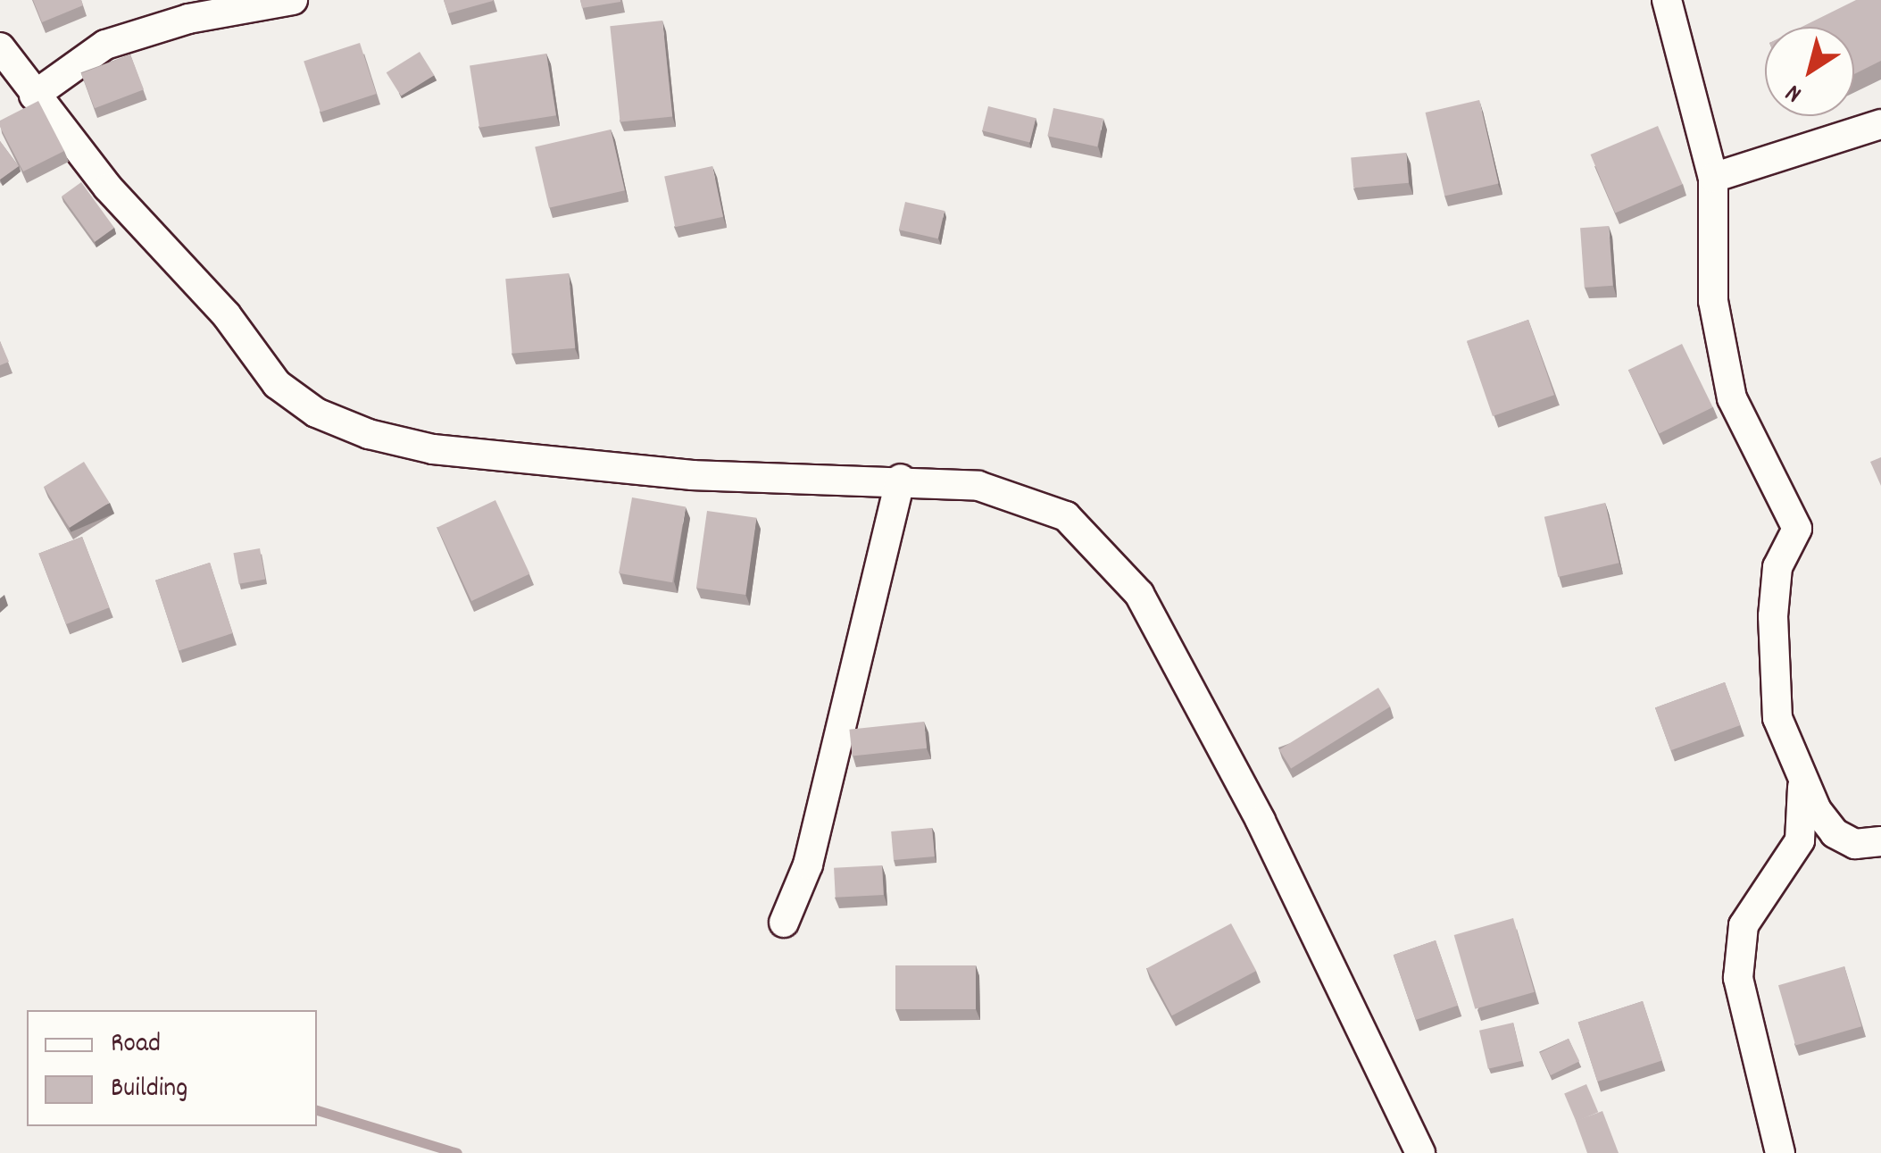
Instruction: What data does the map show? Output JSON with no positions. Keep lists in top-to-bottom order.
{
  "legend": ["Road", "Building"],
  "north": "bottom left"
}
